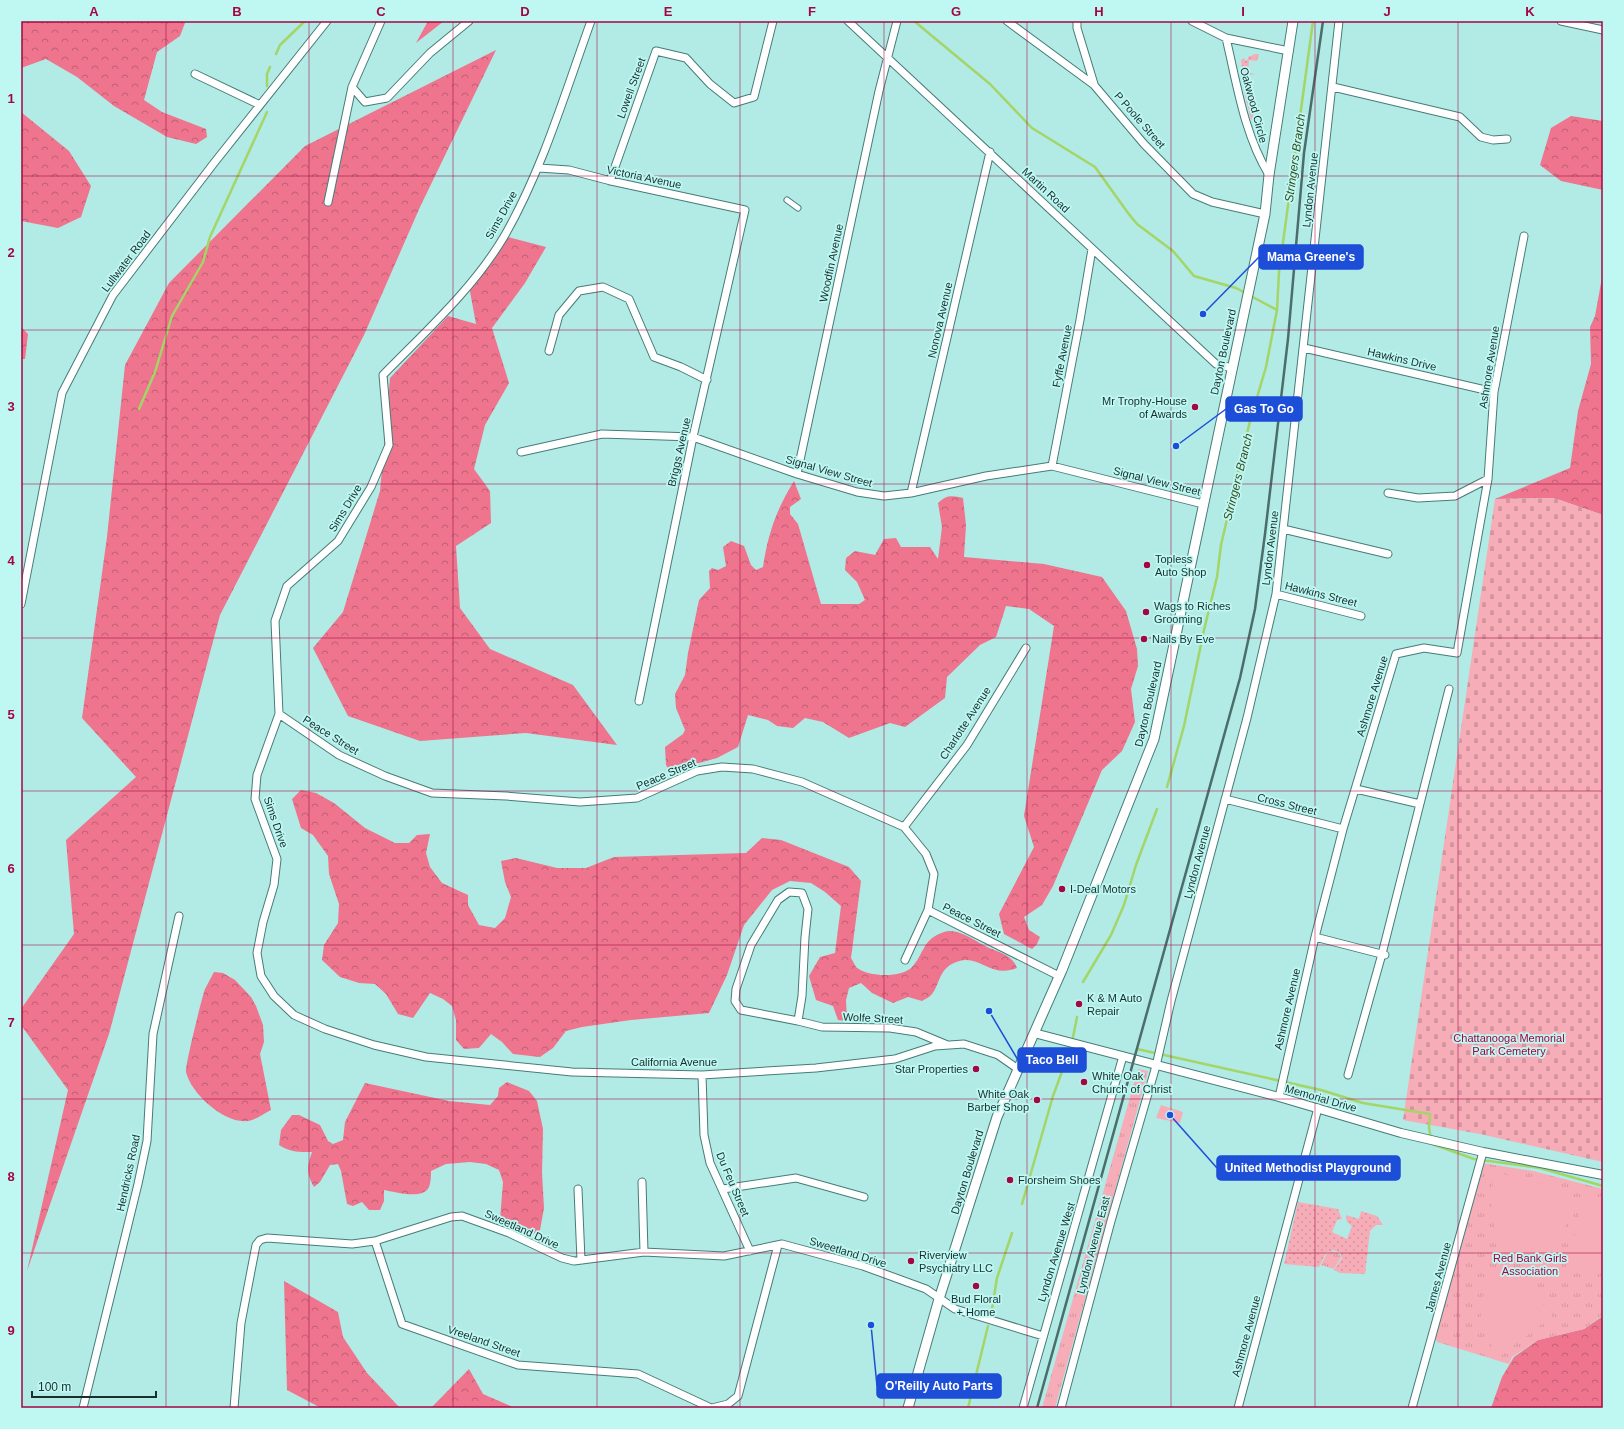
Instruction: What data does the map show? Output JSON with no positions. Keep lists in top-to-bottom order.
{
  "streets": {
    "main road": ["Dayton Boulevard"],
    "street": [
      "Lowell Street",
      "Oakwood Circle",
      "P Poole Street",
      "Victoria Avenue",
      "Martin Road",
      "Lyndon Avenue",
      "Sims Drive",
      "Lullwater Road",
      "Woodfin Avenue",
      "Nonova Avenue",
      "Fyffe Avenue",
      "Hawkins Drive",
      "Ashmore Avenue",
      "Briggs Avenue",
      "Signal View Street",
      "Hawkins Street",
      "Charlotte Avenue",
      "Peace Street",
      "Cross Street",
      "Wolfe Street",
      "California Avenue",
      "Memorial Drive",
      "Hendricks Road",
      "Du Feu Street",
      "Sweetland Drive",
      "Lyndon Avenue East",
      "Lyndon Avenue West",
      "James Avenue",
      "Vreeland Street"
    ]
  },
  "crossings": [
    ["Lowell Street", "Victoria Avenue"],
    ["Oakwood Circle", "Dayton Boulevard"],
    ["P Poole Street", "Dayton Boulevard"],
    ["Victoria Avenue", "Sims Drive"],
    ["Victoria Avenue", "Briggs Avenue"],
    ["Martin Road", "Woodfin Avenue"],
    ["Martin Road", "Nonova Avenue"],
    ["Martin Road", "Dayton Boulevard"],
    ["Martin Road", "Fyffe Avenue"],
    ["Lyndon Avenue", "Hawkins Drive"],
    ["Lyndon Avenue", "Hawkins Street"],
    ["Lyndon Avenue", "Cross Street"],
    ["Lyndon Avenue", "Memorial Drive"],
    ["Lyndon Avenue", "Lyndon Avenue East"],
    ["Sims Drive", "Peace Street"],
    ["Sims Drive", "California Avenue"],
    ["Woodfin Avenue", "Signal View Street"],
    ["Nonova Avenue", "Signal View Street"],
    ["Dayton Boulevard", "Signal View Street"],
    ["Dayton Boulevard", "Peace Street"],
    ["Dayton Boulevard", "California Avenue"],
    ["Dayton Boulevard", "Memorial Drive"],
    ["Dayton Boulevard", "Sweetland Drive"],
    ["Fyffe Avenue", "Signal View Street"],
    ["Hawkins Drive", "Ashmore Avenue"],
    ["Ashmore Avenue", "Cross Street"],
    ["Ashmore Avenue", "Memorial Drive"],
    ["Briggs Avenue", "Signal View Street"],
    ["Charlotte Avenue", "Peace Street"],
    ["Wolfe Street", "California Avenue"],
    ["California Avenue", "Du Feu Street"],
    ["Memorial Drive", "Lyndon Avenue East"],
    ["Memorial Drive", "Lyndon Avenue West"],
    ["Memorial Drive", "James Avenue"],
    ["Du Feu Street", "Sweetland Drive"],
    ["Sweetland Drive", "Lyndon Avenue West"],
    ["Sweetland Drive", "Vreeland Street"]
  ],
  "water": ["Stringers Branch"],
  "parks": ["Chattanooga Memorial Park Cemetery", "Red Bank Girls Association"],
  "places": [
    "Mama Greene's",
    "Mr Trophy-House of Awards",
    "Gas To Go",
    "Topless Auto Shop",
    "Wags to Riches Grooming",
    "Nails By Eve",
    "I-Deal Motors",
    "K & M Auto Repair",
    "Taco Bell",
    "Star Properties",
    "White Oak Church of Christ",
    "White Oak Barber Shop",
    "United Methodist Playground",
    "Florsheim Shoes",
    "Riverview Psychiatry LLC",
    "Bud Floral + Home",
    "O'Reilly Auto Parts"
  ],
  "scale_bar": "100 m",
  "grid": {
    "columns": [
      "A",
      "B",
      "C",
      "D",
      "E",
      "F",
      "G",
      "H",
      "I",
      "J",
      "K"
    ],
    "rows": [
      "1",
      "2",
      "3",
      "4",
      "5",
      "6",
      "7",
      "8",
      "9"
    ]
  }
}
